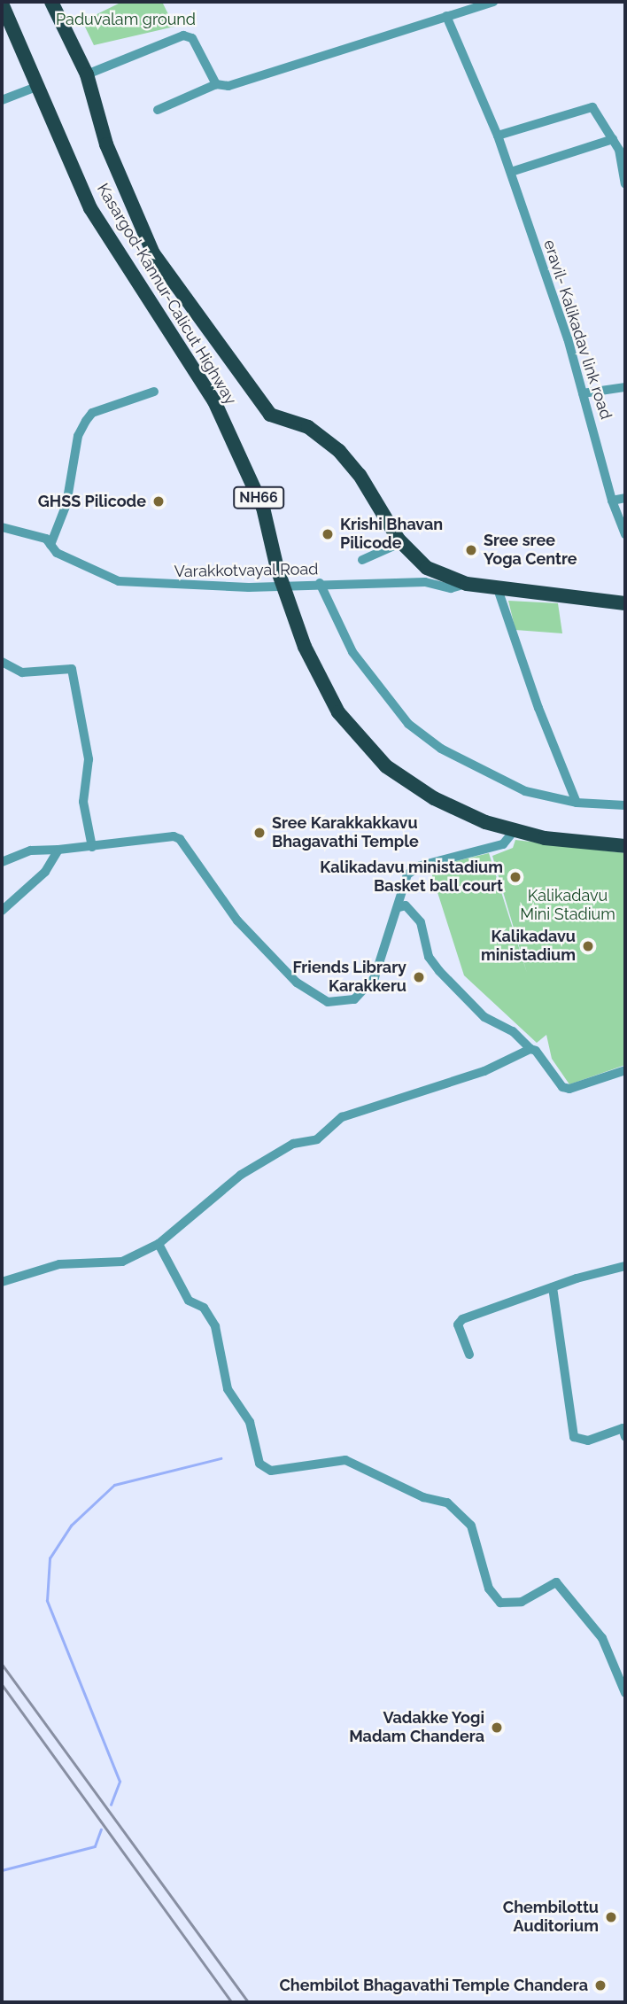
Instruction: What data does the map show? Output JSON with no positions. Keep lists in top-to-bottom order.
{
  "streets": {
    "highway": ["Kasargod-Kannur-Calicut Highway", "NH66"],
    "street": ["eravil- Kalikadav link road", "Varakkotvayal Road"]
  },
  "crossings": [
    ["Kasargod-Kannur-Calicut Highway", "Varakkotvayal Road"]
  ],
  "parks": ["Paduvalam ground", "Kalikadavu Mini Stadium"],
  "places": [
    "GHSS Pilicode",
    "Krishi Bhavan Pilicode",
    "Sree sree Yoga Centre",
    "Sree Karakkakkavu Bhagavathi Temple",
    "Kalikadavu ministadium Basket ball court",
    "Kalikadavu ministadium",
    "Friends Library Karakkeru",
    "Vadakke Yogi Madam Chandera",
    "Chembilottu Auditorium",
    "Chembilot Bhagavathi Temple Chandera"
  ]
}
